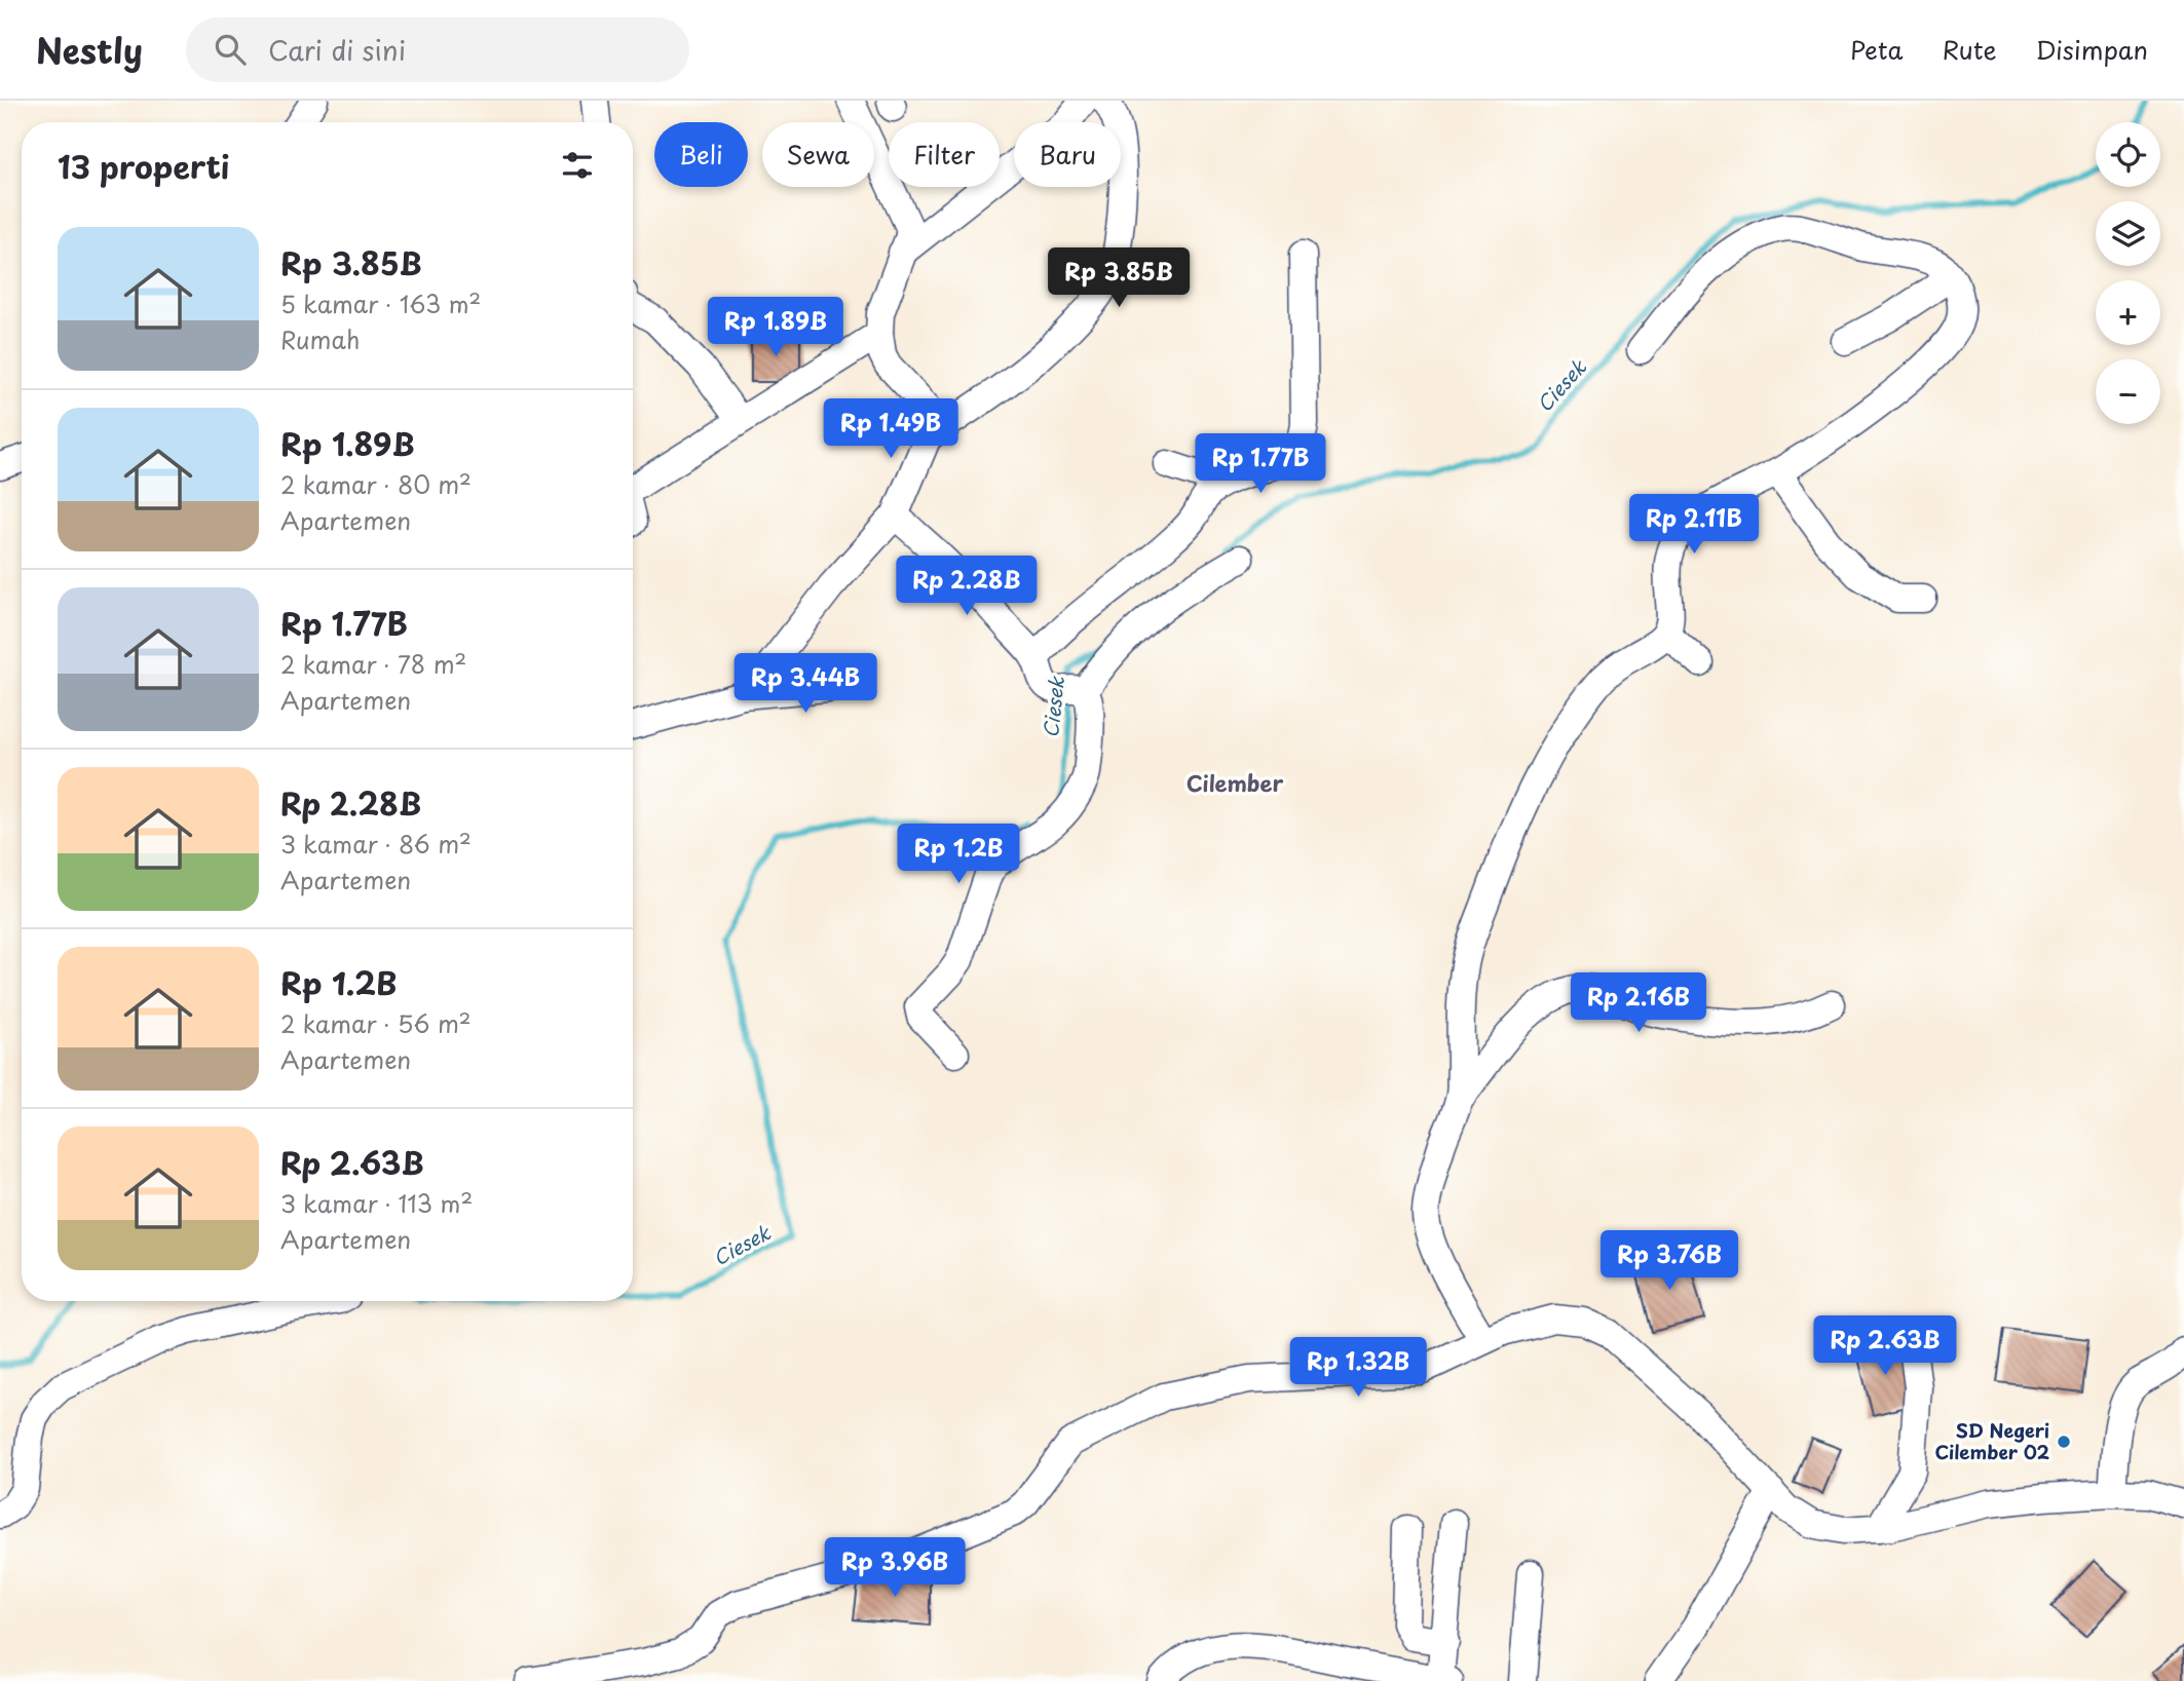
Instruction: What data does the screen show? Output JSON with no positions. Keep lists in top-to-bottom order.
{
  "districts": ["Cilember"],
  "water": ["Ciesek"],
  "places": ["SD Negeri Cilember 02"],
  "page": {
    "header": "Nestly",
    "search": "Cari di sini",
    "nav": ["Peta", "Rute", "Disimpan"],
    "map_buttons": ["+", "−"],
    "chip": [
      "Beli",
      "Sewa",
      "Filter",
      "Baru"
    ],
    "heading": "13 properti",
    "list": [
      {
        "name": "Rp 3.85B",
        "note": "5 kamar · 163 m² · Rumah"
      },
      {
        "name": "Rp 1.89B",
        "note": "2 kamar · 80 m² · Apartemen"
      },
      {
        "name": "Rp 1.77B",
        "note": "2 kamar · 78 m² · Apartemen"
      },
      {
        "name": "Rp 2.28B",
        "note": "3 kamar · 86 m² · Apartemen"
      },
      {
        "name": "Rp 1.2B",
        "note": "2 kamar · 56 m² · Apartemen"
      },
      {
        "name": "Rp 2.63B",
        "note": "3 kamar · 113 m² · Apartemen"
      }
    ],
    "price": [
      "Rp 3.85B",
      "Rp 1.89B",
      "Rp 1.49B",
      "Rp 1.77B",
      "Rp 2.11B",
      "Rp 2.28B",
      "Rp 3.44B",
      "Rp 1.2B",
      "Rp 2.16B",
      "Rp 3.76B",
      "Rp 2.63B",
      "Rp 1.32B",
      "Rp 3.96B"
    ]
  }
}
